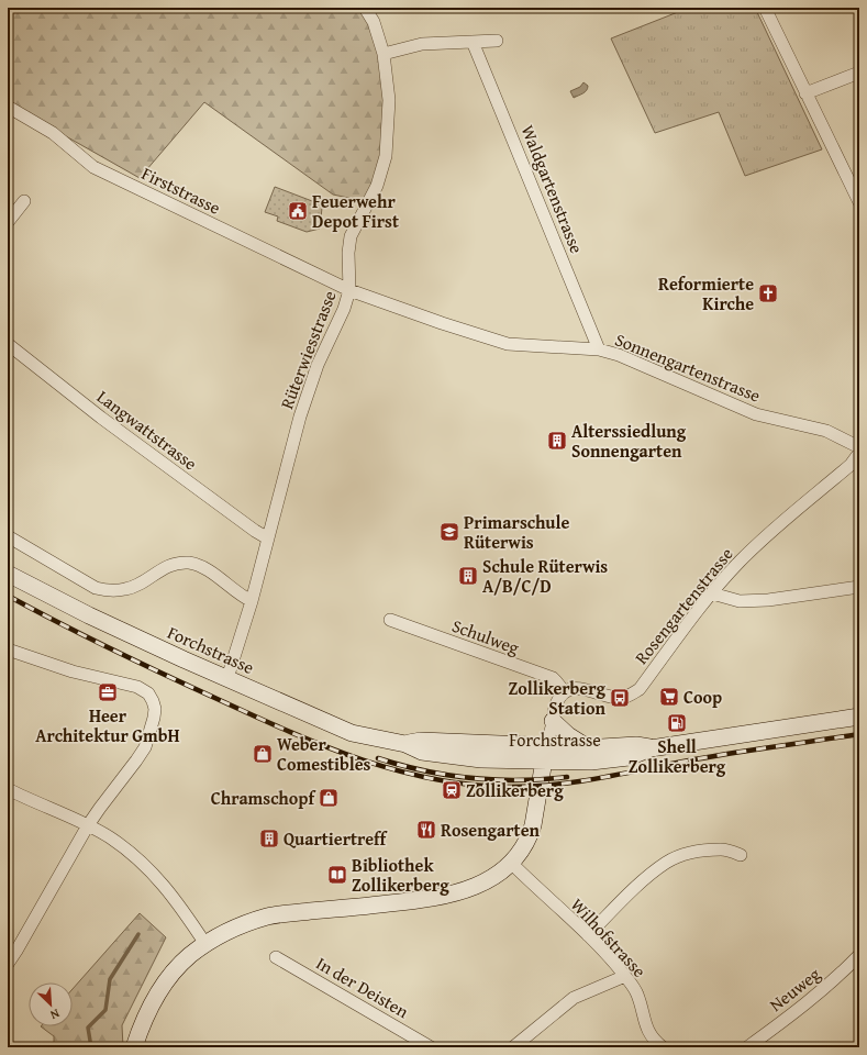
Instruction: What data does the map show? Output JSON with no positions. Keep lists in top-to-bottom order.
{
  "streets": {
    "main road": ["Forchstrasse"],
    "street": [
      "Waldgartenstrasse",
      "Firststrasse",
      "Rüterwiesstrasse",
      "Sonnengartenstrasse",
      "Langwattstrasse",
      "Rosengartenstrasse",
      "Schulweg",
      "Wilhofstrasse",
      "In der Deisten",
      "Neuweg"
    ]
  },
  "crossings": [
    ["Waldgartenstrasse", "Sonnengartenstrasse"],
    ["Firststrasse", "Rüterwiesstrasse"],
    ["Firststrasse", "Sonnengartenstrasse"],
    ["Rüterwiesstrasse", "Sonnengartenstrasse"],
    ["Rüterwiesstrasse", "Langwattstrasse"],
    ["Rüterwiesstrasse", "Forchstrasse"],
    ["Rosengartenstrasse", "Schulweg"]
  ],
  "places": {
    "public building": ["Feuerwehr Depot First"],
    "church": ["Reformierte Kirche"],
    "building": ["Alterssiedlung Sonnengarten", "Schule Rüterwis A/B/C/D", "Quartiertreff"],
    "school or university": ["Primarschule Rüterwis"],
    "office": ["Heer Architektur GmbH"],
    "supermarket": ["Coop"],
    "bus stop": ["Zollikerberg Station"],
    "fuel station": ["Shell Zollikerberg"],
    "shop": ["Weber Comestibles", "Chramschopf"],
    "station": ["Zollikerberg"],
    "restaurant": ["Rosengarten"],
    "library": ["Bibliothek Zollikerberg"]
  },
  "north": "bottom right"
}
